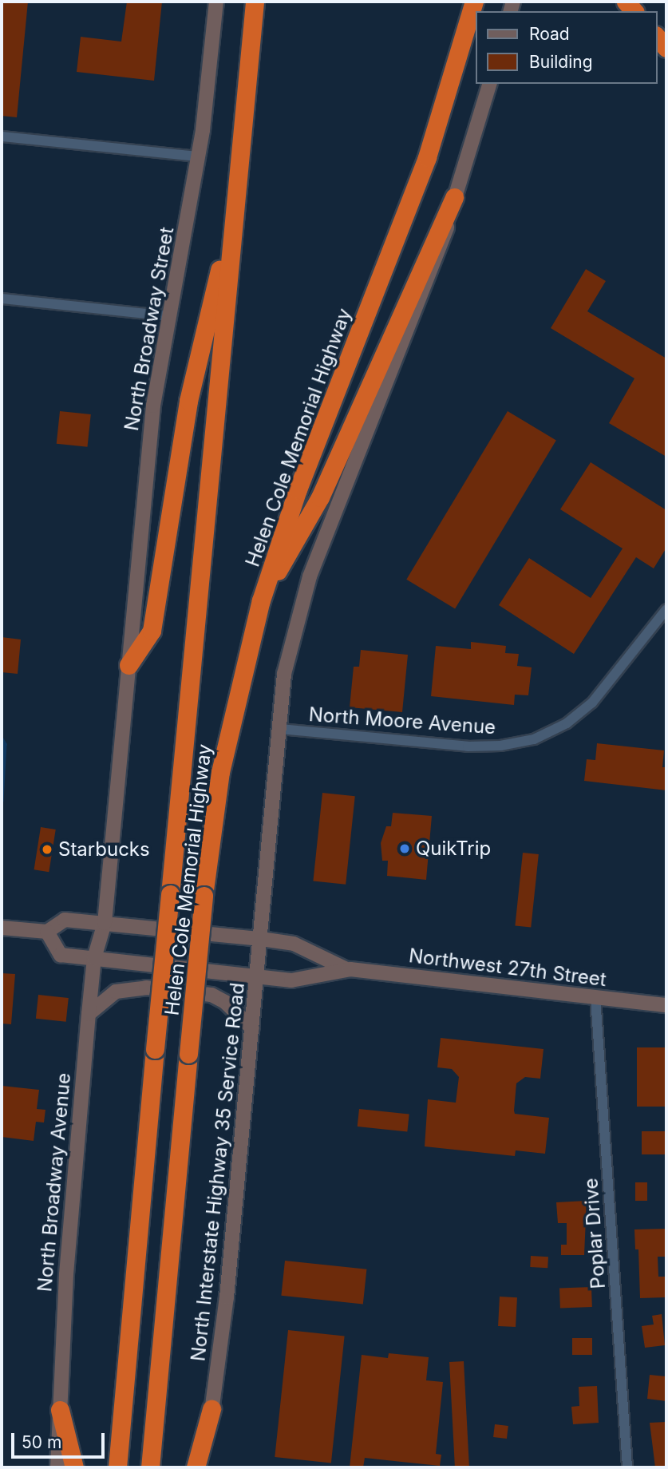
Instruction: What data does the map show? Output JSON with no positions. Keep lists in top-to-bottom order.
{
  "streets": {
    "highway": ["Helen Cole Memorial Highway"],
    "main road": [
      "North Broadway Street",
      "Northwest 27th Street",
      "North Interstate Highway 35 Service Road",
      "North Broadway Avenue"
    ],
    "street": ["North Moore Avenue", "Poplar Drive"]
  },
  "crossings": [
    ["North Moore Avenue", "North Interstate Highway 35 Service Road"],
    ["Northwest 27th Street", "North Interstate Highway 35 Service Road"],
    ["Northwest 27th Street", "North Broadway Avenue"],
    ["Northwest 27th Street", "Poplar Drive"]
  ],
  "places": ["QuikTrip", "Starbucks"],
  "legend": ["Road", "Building"],
  "scale_bar": "50 m"
}
